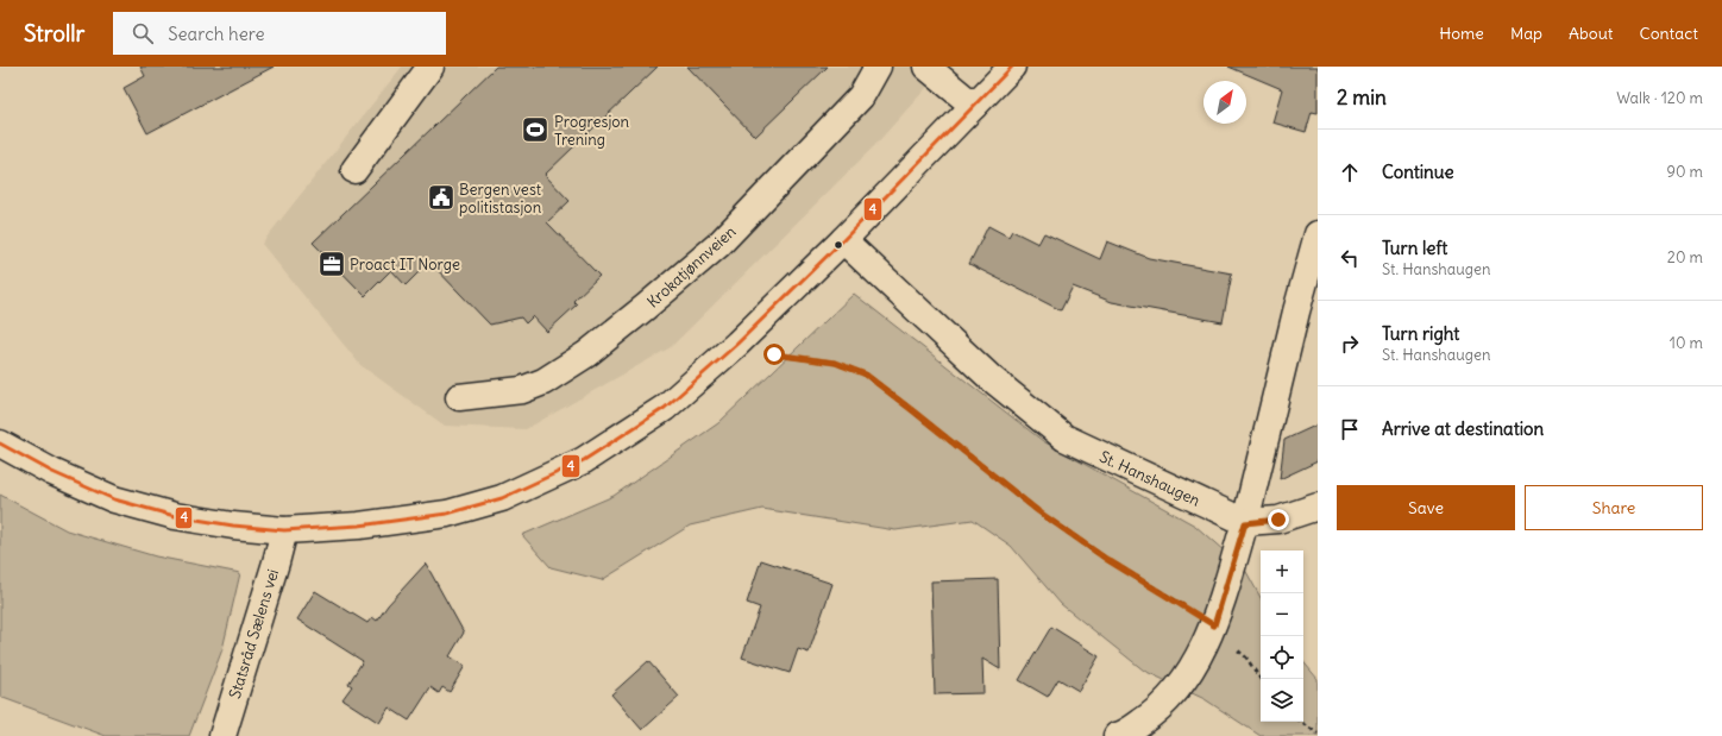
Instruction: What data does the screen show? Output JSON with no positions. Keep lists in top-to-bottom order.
{
  "streets": {
    "street": ["Krokatjønnveien", "St. Hanshaugen", "Statsråd Sælens vei"]
  },
  "places": {
    "sports": ["Progresjon Trening"],
    "public building": ["Bergen vest politistasjon"],
    "office": ["Proact IT Norge"]
  },
  "lines": ["transit line 4"],
  "north": "top right",
  "page": {
    "header": "Strollr",
    "search": "Search here",
    "nav": [
      "Home",
      "Map",
      "About",
      "Contact"
    ],
    "heading": ["2 min", "Walk · 120 m"],
    "list": [
      ["Continue", "90 m"],
      ["Turn left", "St. Hanshaugen", "20 m"],
      ["Turn right", "St. Hanshaugen", "10 m"],
      "Arrive at destination"
    ],
    "buttons": ["Save", "Share"],
    "map_buttons": ["+", "−"]
  }
}
